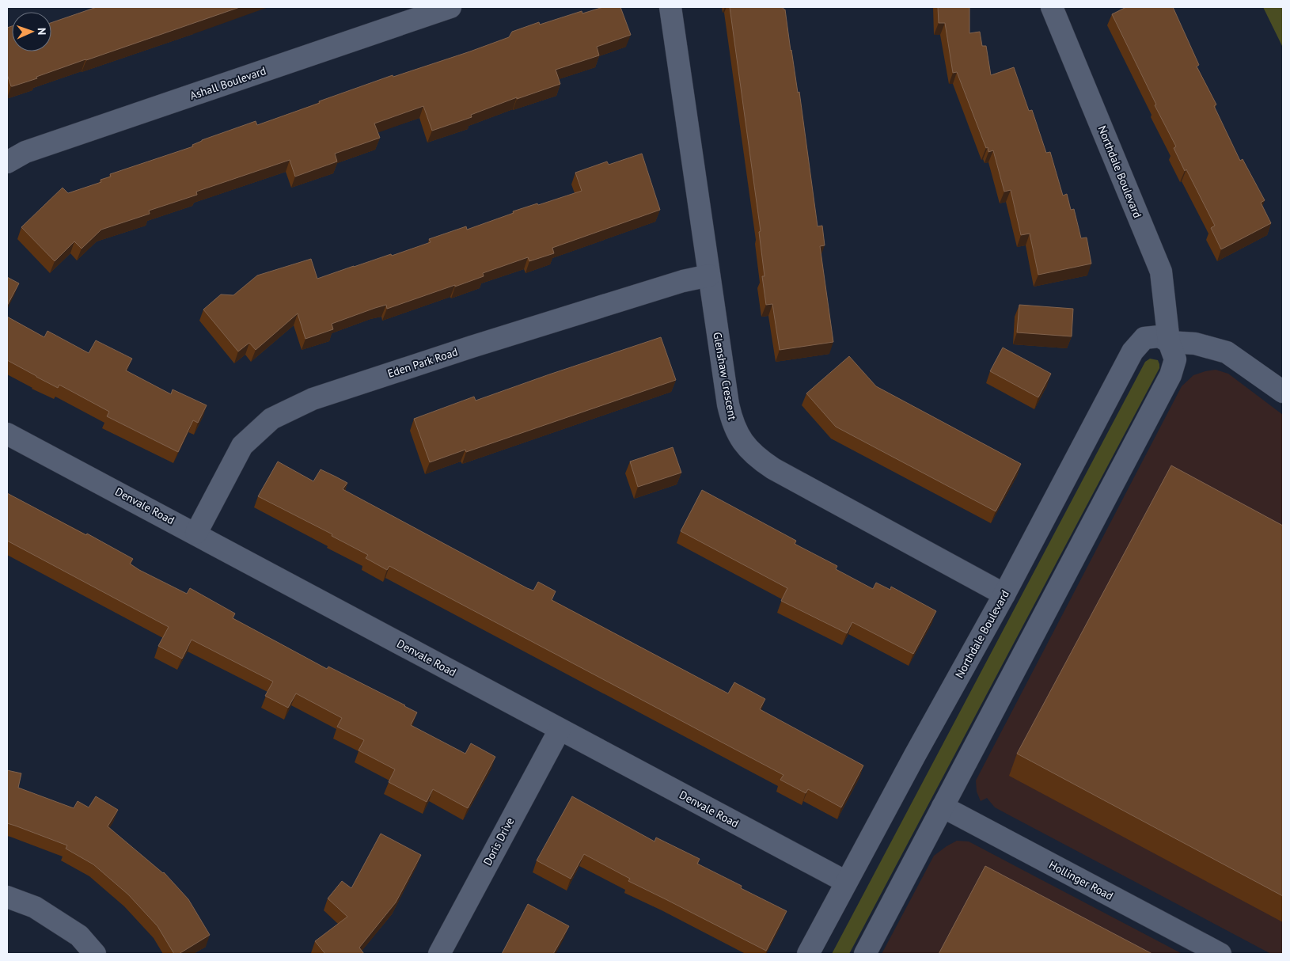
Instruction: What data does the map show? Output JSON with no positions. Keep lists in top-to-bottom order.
{
  "streets": {
    "street": [
      "Ashall Boulevard",
      "Northdale Boulevard",
      "Eden Park Road",
      "Glenshaw Crescent",
      "Denvale Road",
      "Doris Drive",
      "Hollinger Road"
    ]
  },
  "crossings": [
    ["Northdale Boulevard", "Glenshaw Crescent"],
    ["Northdale Boulevard", "Denvale Road"],
    ["Northdale Boulevard", "Hollinger Road"],
    ["Eden Park Road", "Glenshaw Crescent"],
    ["Eden Park Road", "Denvale Road"],
    ["Denvale Road", "Doris Drive"]
  ],
  "north": "right"
}
